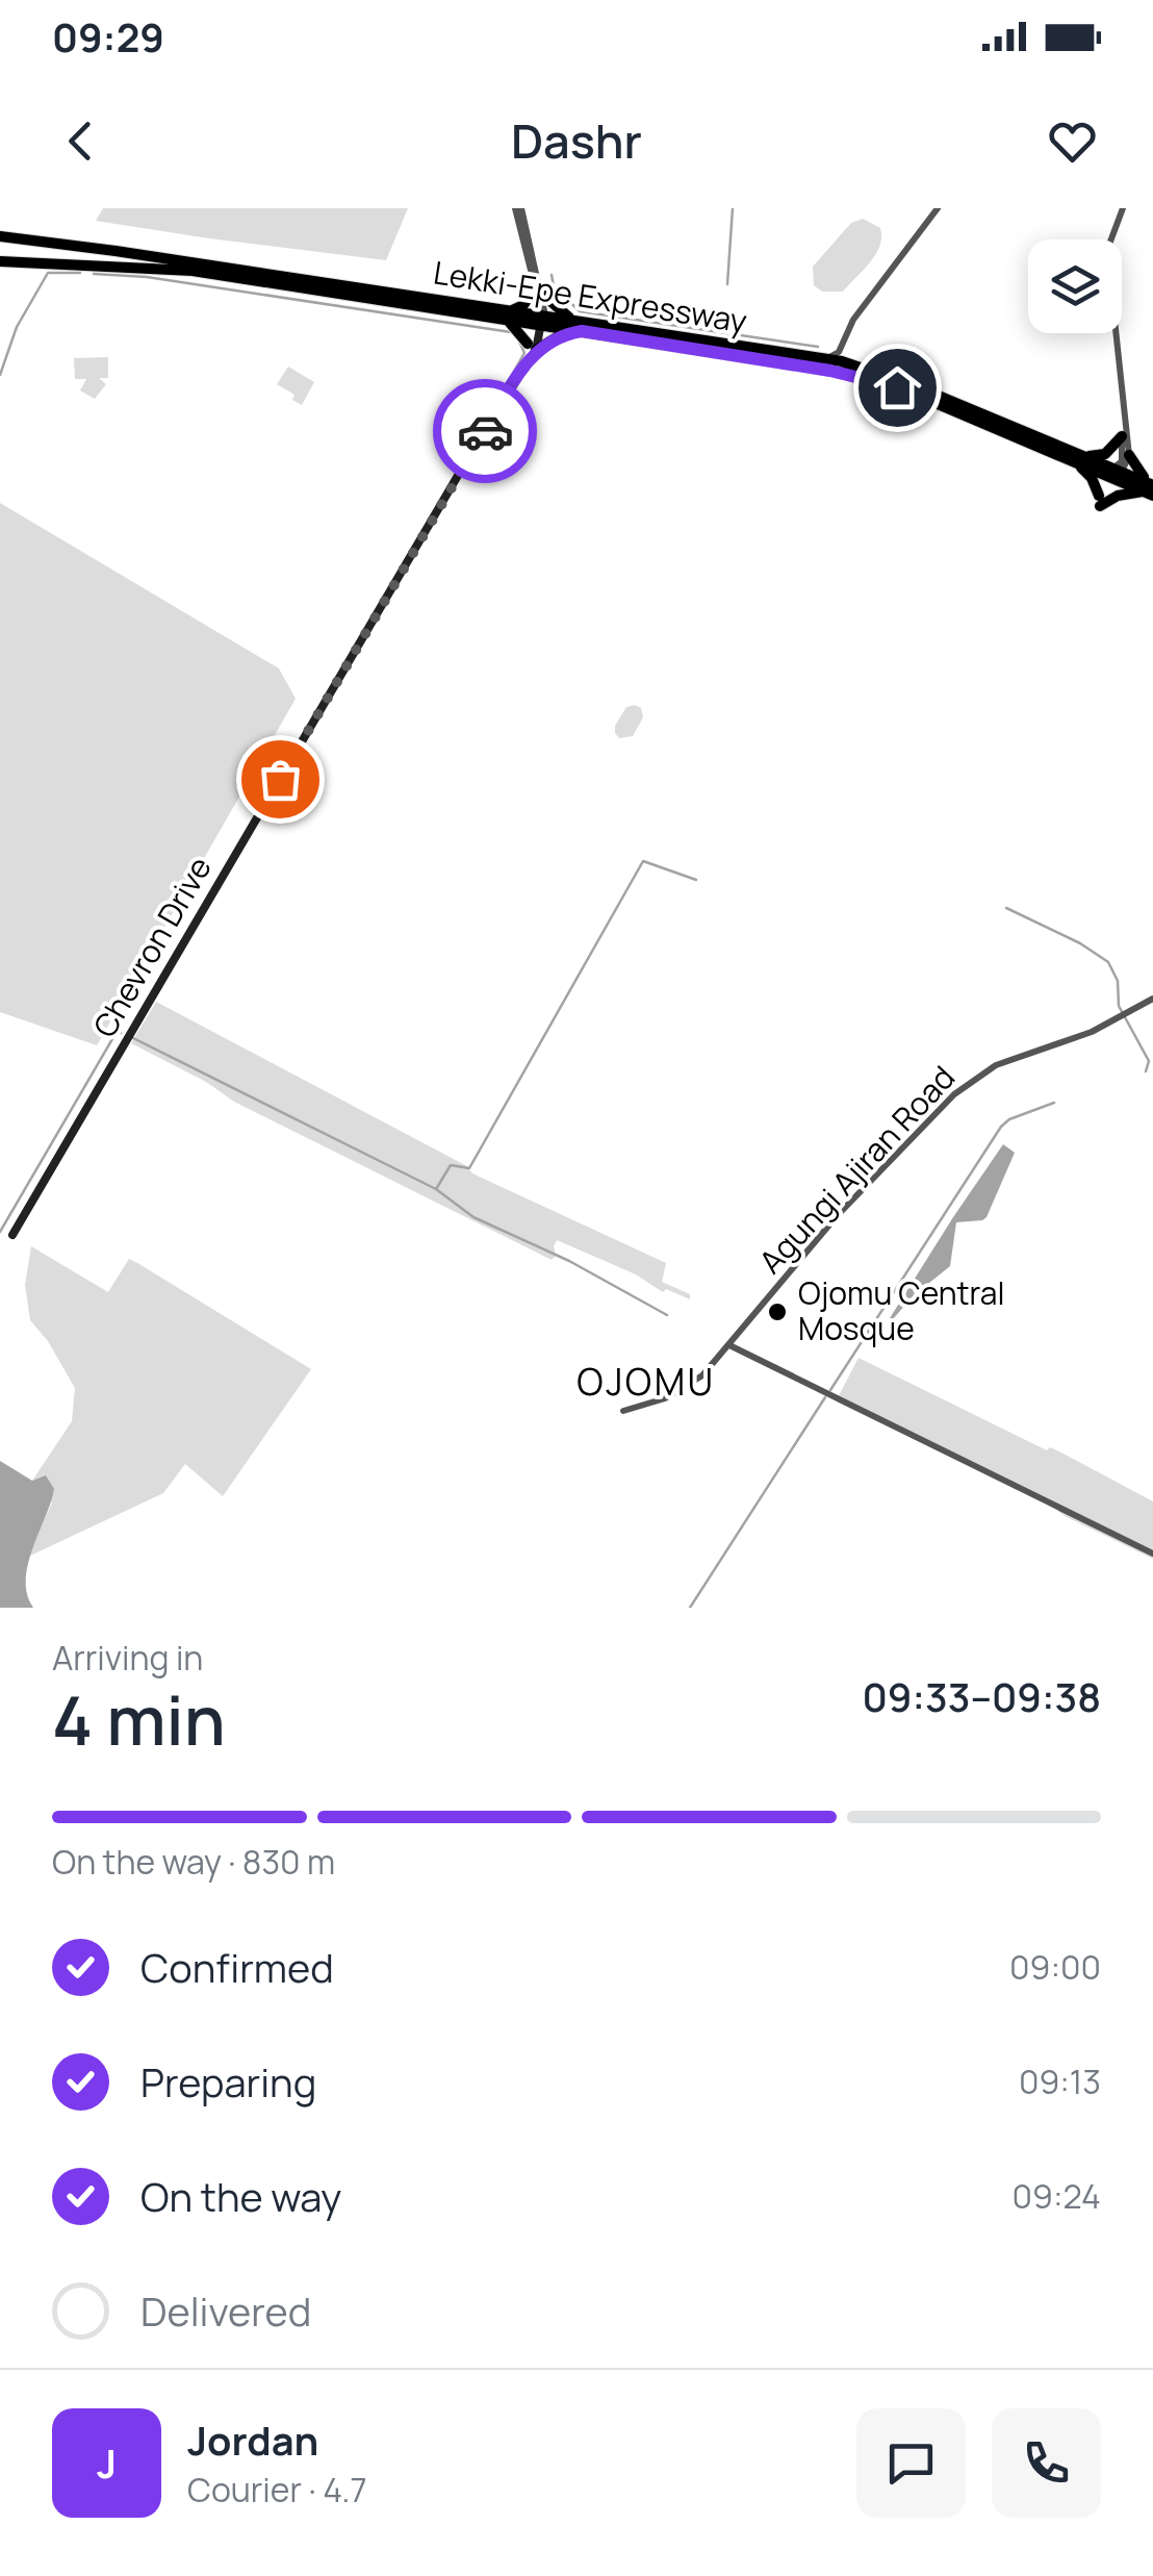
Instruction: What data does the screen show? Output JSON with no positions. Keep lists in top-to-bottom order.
{
  "streets": {
    "highway": ["Lekki-Epe Expressway"],
    "main road": ["Chevron Drive"],
    "street": ["Agungi Ajiran Road"]
  },
  "crossings": [
    ["Lekki-Epe Expressway", "Chevron Drive"]
  ],
  "districts": ["OJOMU"],
  "places": ["Ojomu Central Mosque"],
  "page": {
    "status": "09:29",
    "header": "Dashr",
    "heading": ["4 min", "Arriving in", "09:33–09:38"],
    "panel": ["Jordan", "Courier · 4.7"],
    "bar": "On the way · 830 m",
    "list": [
      ["Confirmed", "09:00"],
      ["Preparing", "09:13"],
      ["On the way", "09:24"],
      "Delivered"
    ],
    "round": "J"
  }
}
